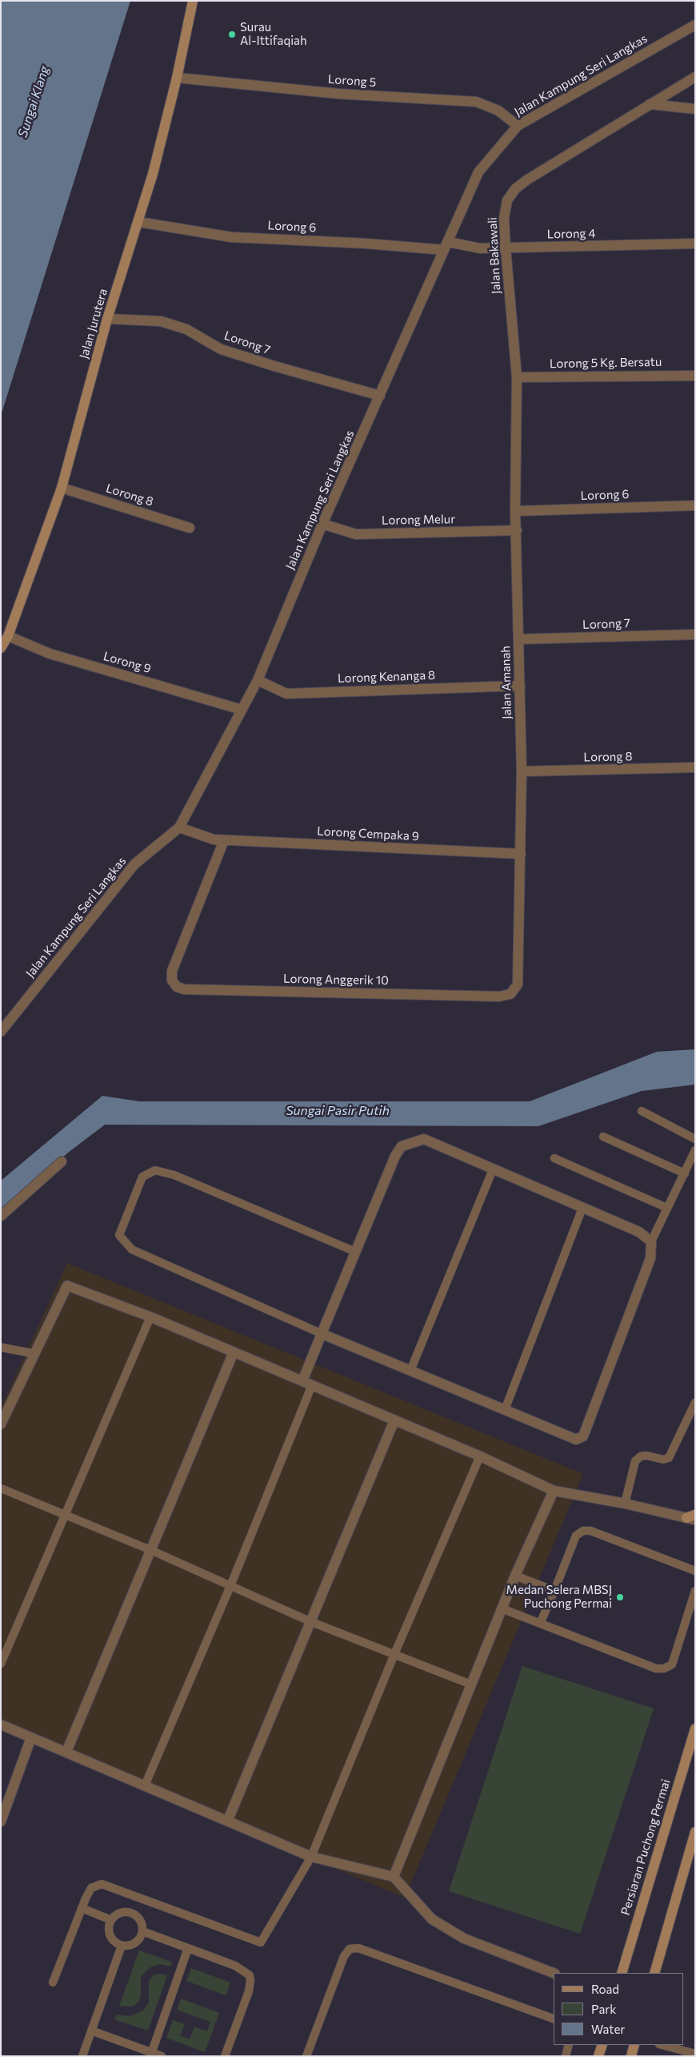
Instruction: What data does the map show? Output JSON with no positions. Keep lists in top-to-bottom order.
{
  "streets": {
    "street": [
      "Jalan Kampung Seri Langkas",
      "Lorong 5",
      "Lorong 6",
      "Lorong 4",
      "Jalan Bakawali",
      "Jalan Jurutera",
      "Lorong 7",
      "Lorong 5 Kg. Bersatu",
      "Lorong 8",
      "Lorong Melur",
      "Lorong 9",
      "Lorong Kenanga 8",
      "Jalan Amanah",
      "Lorong Cempaka 9",
      "Lorong Anggerik 10",
      "Persiaran Puchong Permai"
    ]
  },
  "crossings": [
    ["Jalan Kampung Seri Langkas", "Lorong 5"],
    ["Jalan Kampung Seri Langkas", "Lorong 6"],
    ["Jalan Kampung Seri Langkas", "Lorong 4"],
    ["Jalan Kampung Seri Langkas", "Lorong 7"],
    ["Jalan Kampung Seri Langkas", "Lorong Melur"],
    ["Jalan Kampung Seri Langkas", "Lorong 9"],
    ["Jalan Kampung Seri Langkas", "Lorong Kenanga 8"],
    ["Jalan Kampung Seri Langkas", "Lorong Cempaka 9"],
    ["Lorong 5", "Jalan Jurutera"],
    ["Lorong 6", "Lorong 4"],
    ["Lorong 6", "Jalan Bakawali"],
    ["Lorong 6", "Jalan Jurutera"],
    ["Lorong 6", "Jalan Amanah"],
    ["Lorong 4", "Jalan Bakawali"],
    ["Jalan Bakawali", "Lorong 5 Kg. Bersatu"],
    ["Jalan Bakawali", "Jalan Amanah"],
    ["Jalan Jurutera", "Lorong 7"],
    ["Jalan Jurutera", "Lorong 8"],
    ["Jalan Jurutera", "Lorong 9"],
    ["Lorong 7", "Jalan Amanah"],
    ["Lorong 8", "Jalan Amanah"],
    ["Lorong Melur", "Jalan Amanah"],
    ["Lorong Kenanga 8", "Jalan Amanah"],
    ["Jalan Amanah", "Lorong Cempaka 9"],
    ["Jalan Amanah", "Lorong Anggerik 10"],
    ["Lorong Cempaka 9", "Lorong Anggerik 10"]
  ],
  "water": ["Sungai Klang", "Sungai Pasir Putih"],
  "places": ["Surau Al-Ittifaqiah", "Medan Selera MBSJ Puchong Permai"],
  "legend": ["Road", "Park", "Water"]
}
